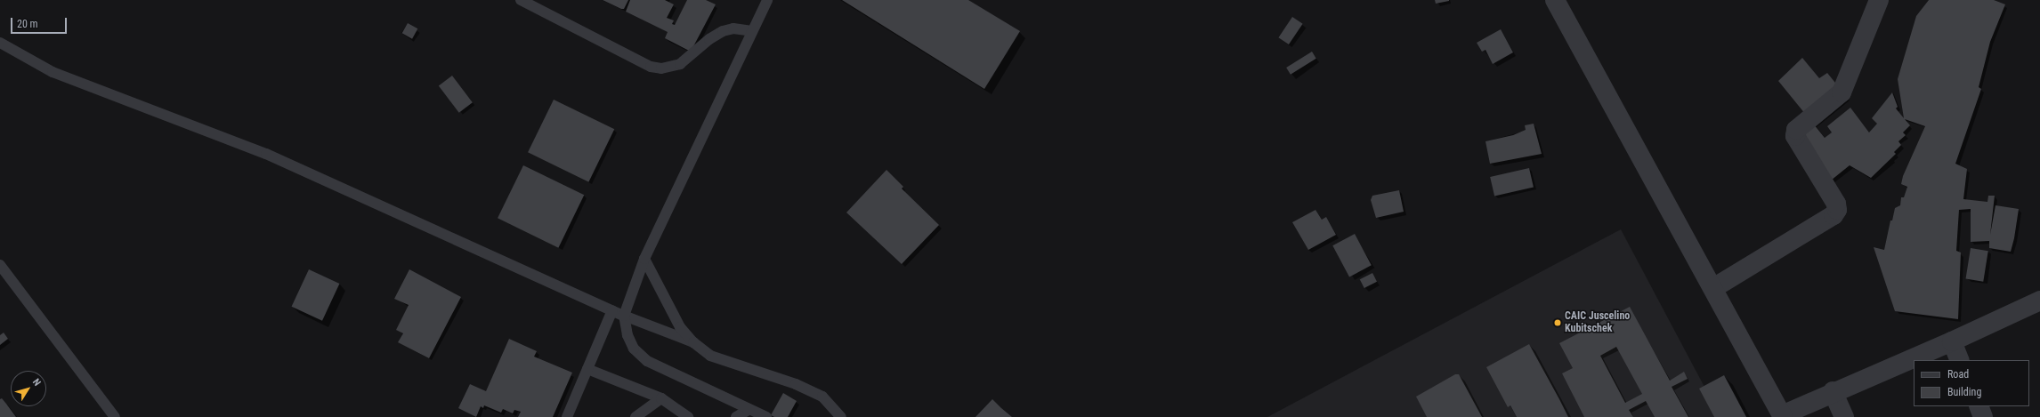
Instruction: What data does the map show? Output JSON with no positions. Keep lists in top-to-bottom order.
{
  "places": ["CAIC Juscelino Kubitschek"],
  "legend": ["Road", "Building"],
  "scale_bar": "20 m",
  "north": "top right"
}
